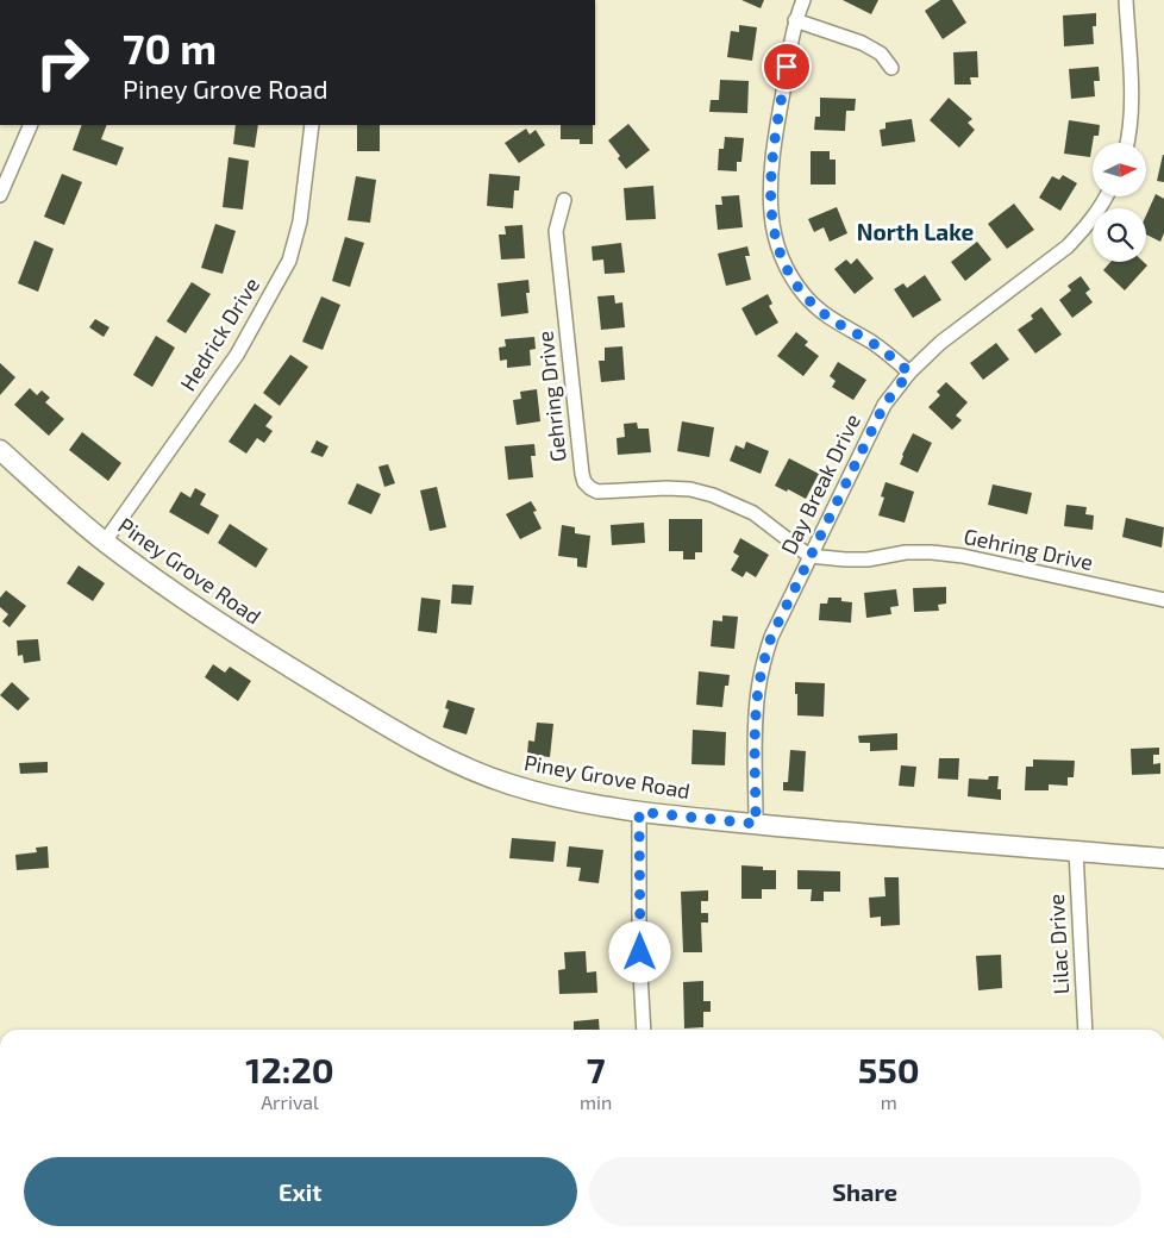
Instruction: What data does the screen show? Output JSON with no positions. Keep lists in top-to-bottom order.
{
  "streets": {
    "main road": ["Piney Grove Road"],
    "street": [
      "Hedrick Drive",
      "Gehring Drive",
      "Day Break Drive",
      "Lilac Drive"
    ]
  },
  "crossings": [
    ["Hedrick Drive", "Piney Grove Road"],
    ["Gehring Drive", "Day Break Drive"],
    ["Day Break Drive", "Piney Grove Road"],
    ["Piney Grove Road", "Lilac Drive"]
  ],
  "districts": ["North Lake"],
  "north": "right",
  "page": {
    "turn": ["70 m", "Piney Grove Road"],
    "eta": [
      "12:20",
      "Arrival",
      "7",
      "min",
      "550",
      "m"
    ],
    "buttons": ["Exit", "Share"]
  }
}
